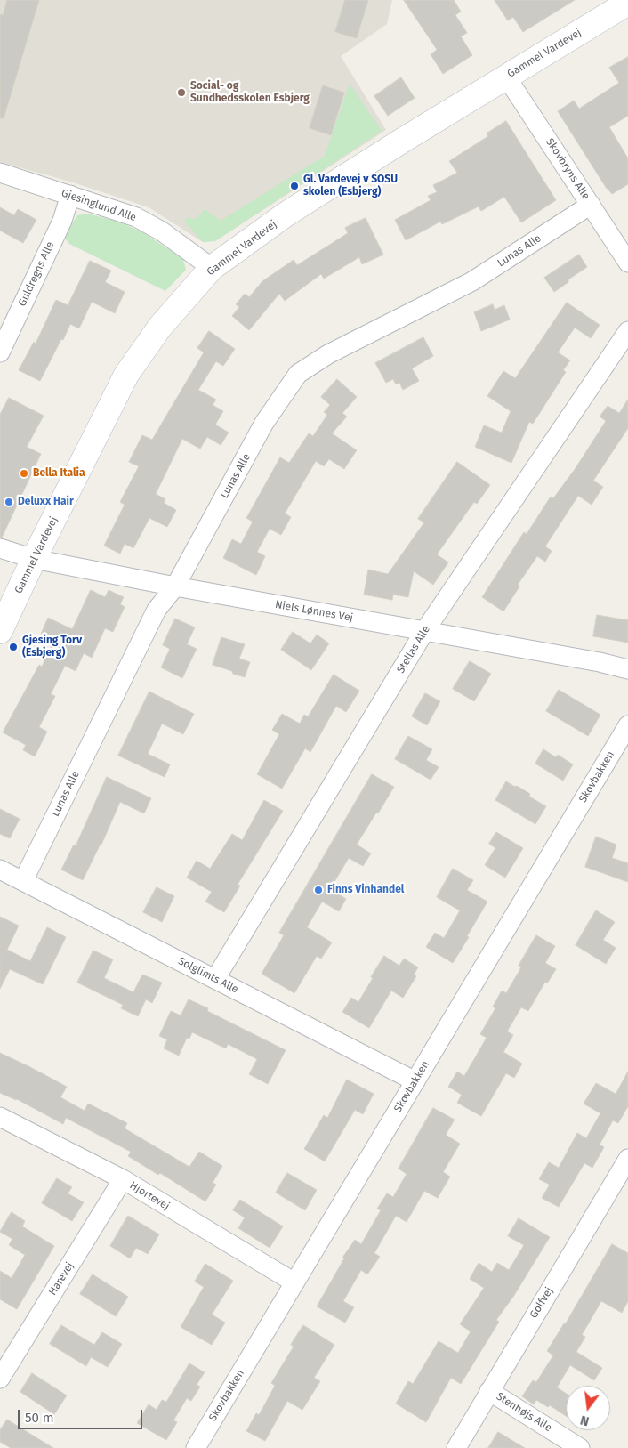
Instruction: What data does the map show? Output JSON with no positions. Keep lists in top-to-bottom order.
{
  "streets": {
    "street": [
      "Gammel Vardevej",
      "Skovbryns Alle",
      "Gjesinglund Alle",
      "Lunas Alle",
      "Guldregns Alle",
      "Niels Lønnes Vej",
      "Stellas Alle",
      "Skovbakken",
      "Solglimts Alle",
      "Hjortevej",
      "Harevej",
      "Golfvej",
      "Stenhøjs Alle"
    ]
  },
  "crossings": [
    ["Gammel Vardevej", "Skovbryns Alle"],
    ["Gammel Vardevej", "Gjesinglund Alle"],
    ["Gammel Vardevej", "Niels Lønnes Vej"],
    ["Skovbryns Alle", "Lunas Alle"],
    ["Gjesinglund Alle", "Guldregns Alle"],
    ["Lunas Alle", "Niels Lønnes Vej"],
    ["Lunas Alle", "Solglimts Alle"],
    ["Niels Lønnes Vej", "Stellas Alle"],
    ["Stellas Alle", "Solglimts Alle"],
    ["Skovbakken", "Solglimts Alle"],
    ["Skovbakken", "Hjortevej"],
    ["Hjortevej", "Harevej"],
    ["Golfvej", "Stenhøjs Alle"]
  ],
  "places": [
    "Social- og Sundhedsskolen Esbjerg",
    "Gl. Vardevej v SOSU skolen (Esbjerg)",
    "Bella Italia",
    "Deluxx Hair",
    "Gjesing Torv (Esbjerg)",
    "Finns Vinhandel"
  ],
  "scale_bar": "50 m",
  "north": "bottom"
}
